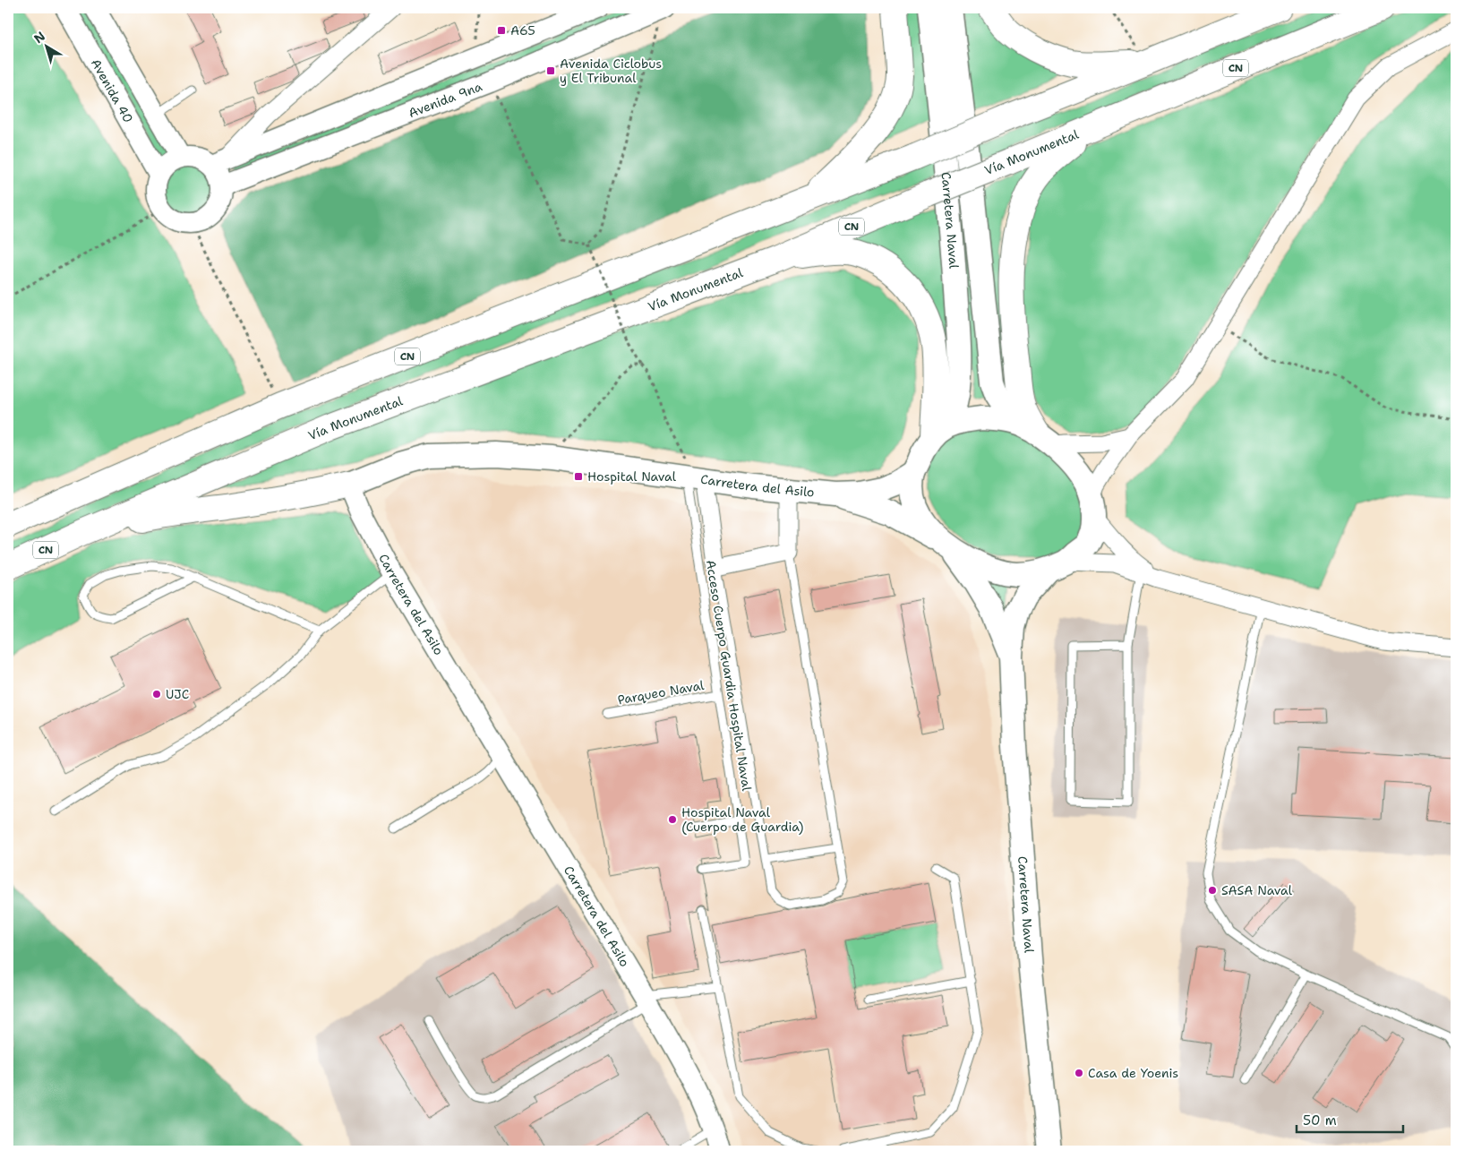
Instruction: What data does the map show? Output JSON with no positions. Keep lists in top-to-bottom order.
{
  "streets": {
    "highway": ["CN", "Vía Monumental"],
    "main road": ["Carretera Naval", "Carretera del Asilo"],
    "street": ["Avenida 40", "Avenida 9na"],
    "lane": ["Acceso Cuerpo Guardia Hospital Naval", "Parqueo Naval"]
  },
  "crossings": [
    ["Avenida 40", "Avenida 9na"],
    ["Carretera Naval", "Carretera del Asilo"],
    ["Carretera del Asilo", "Acceso Cuerpo Guardia Hospital Naval"],
    ["Acceso Cuerpo Guardia Hospital Naval", "Parqueo Naval"]
  ],
  "places": {
    "transit": ["A65", "Avenida Ciclobus y El Tribunal", "Hospital Naval"],
    "other": [
      "UJC",
      "Hospital Naval (Cuerpo de Guardia)",
      "SASA Naval",
      "Casa de Yoenis"
    ]
  },
  "scale_bar": "50 m",
  "north": "top left"
}
